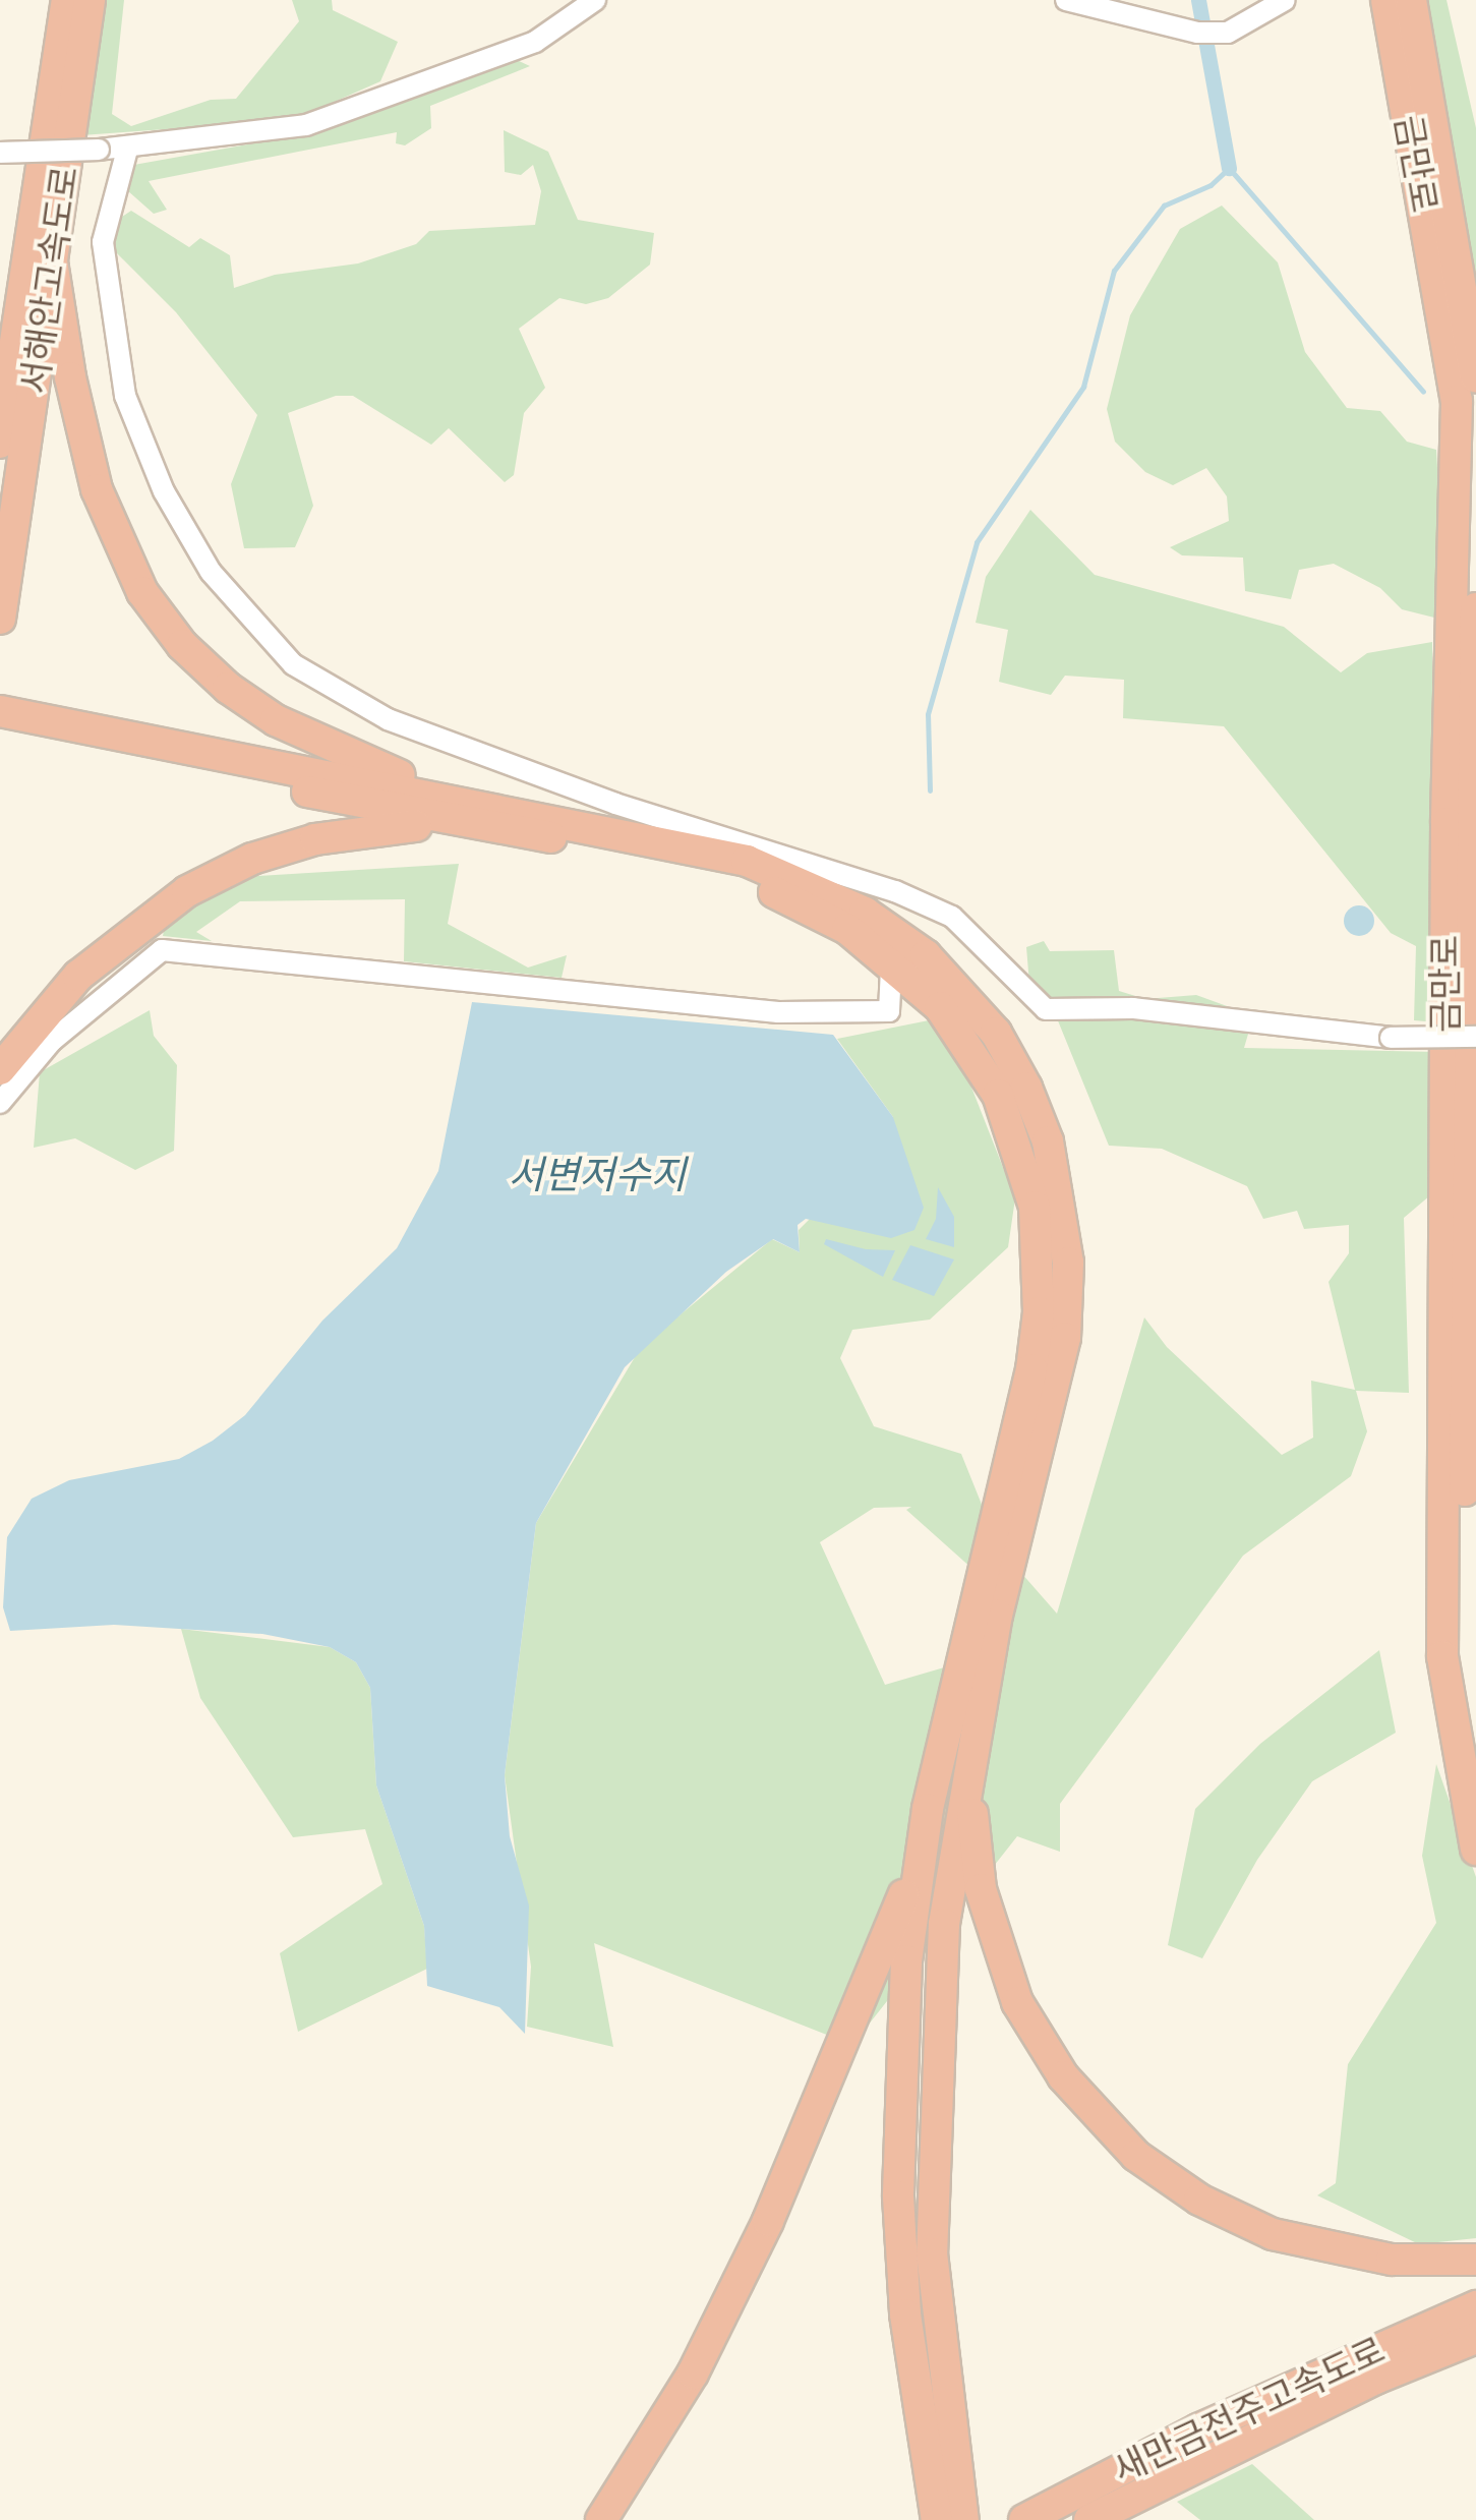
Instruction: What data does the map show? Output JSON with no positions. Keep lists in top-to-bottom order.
{
  "streets": {
    "highway": ["금만로", "서해안고속도로", "새만금전주고속도로"]
  },
  "water": ["서변저수지"]
}
